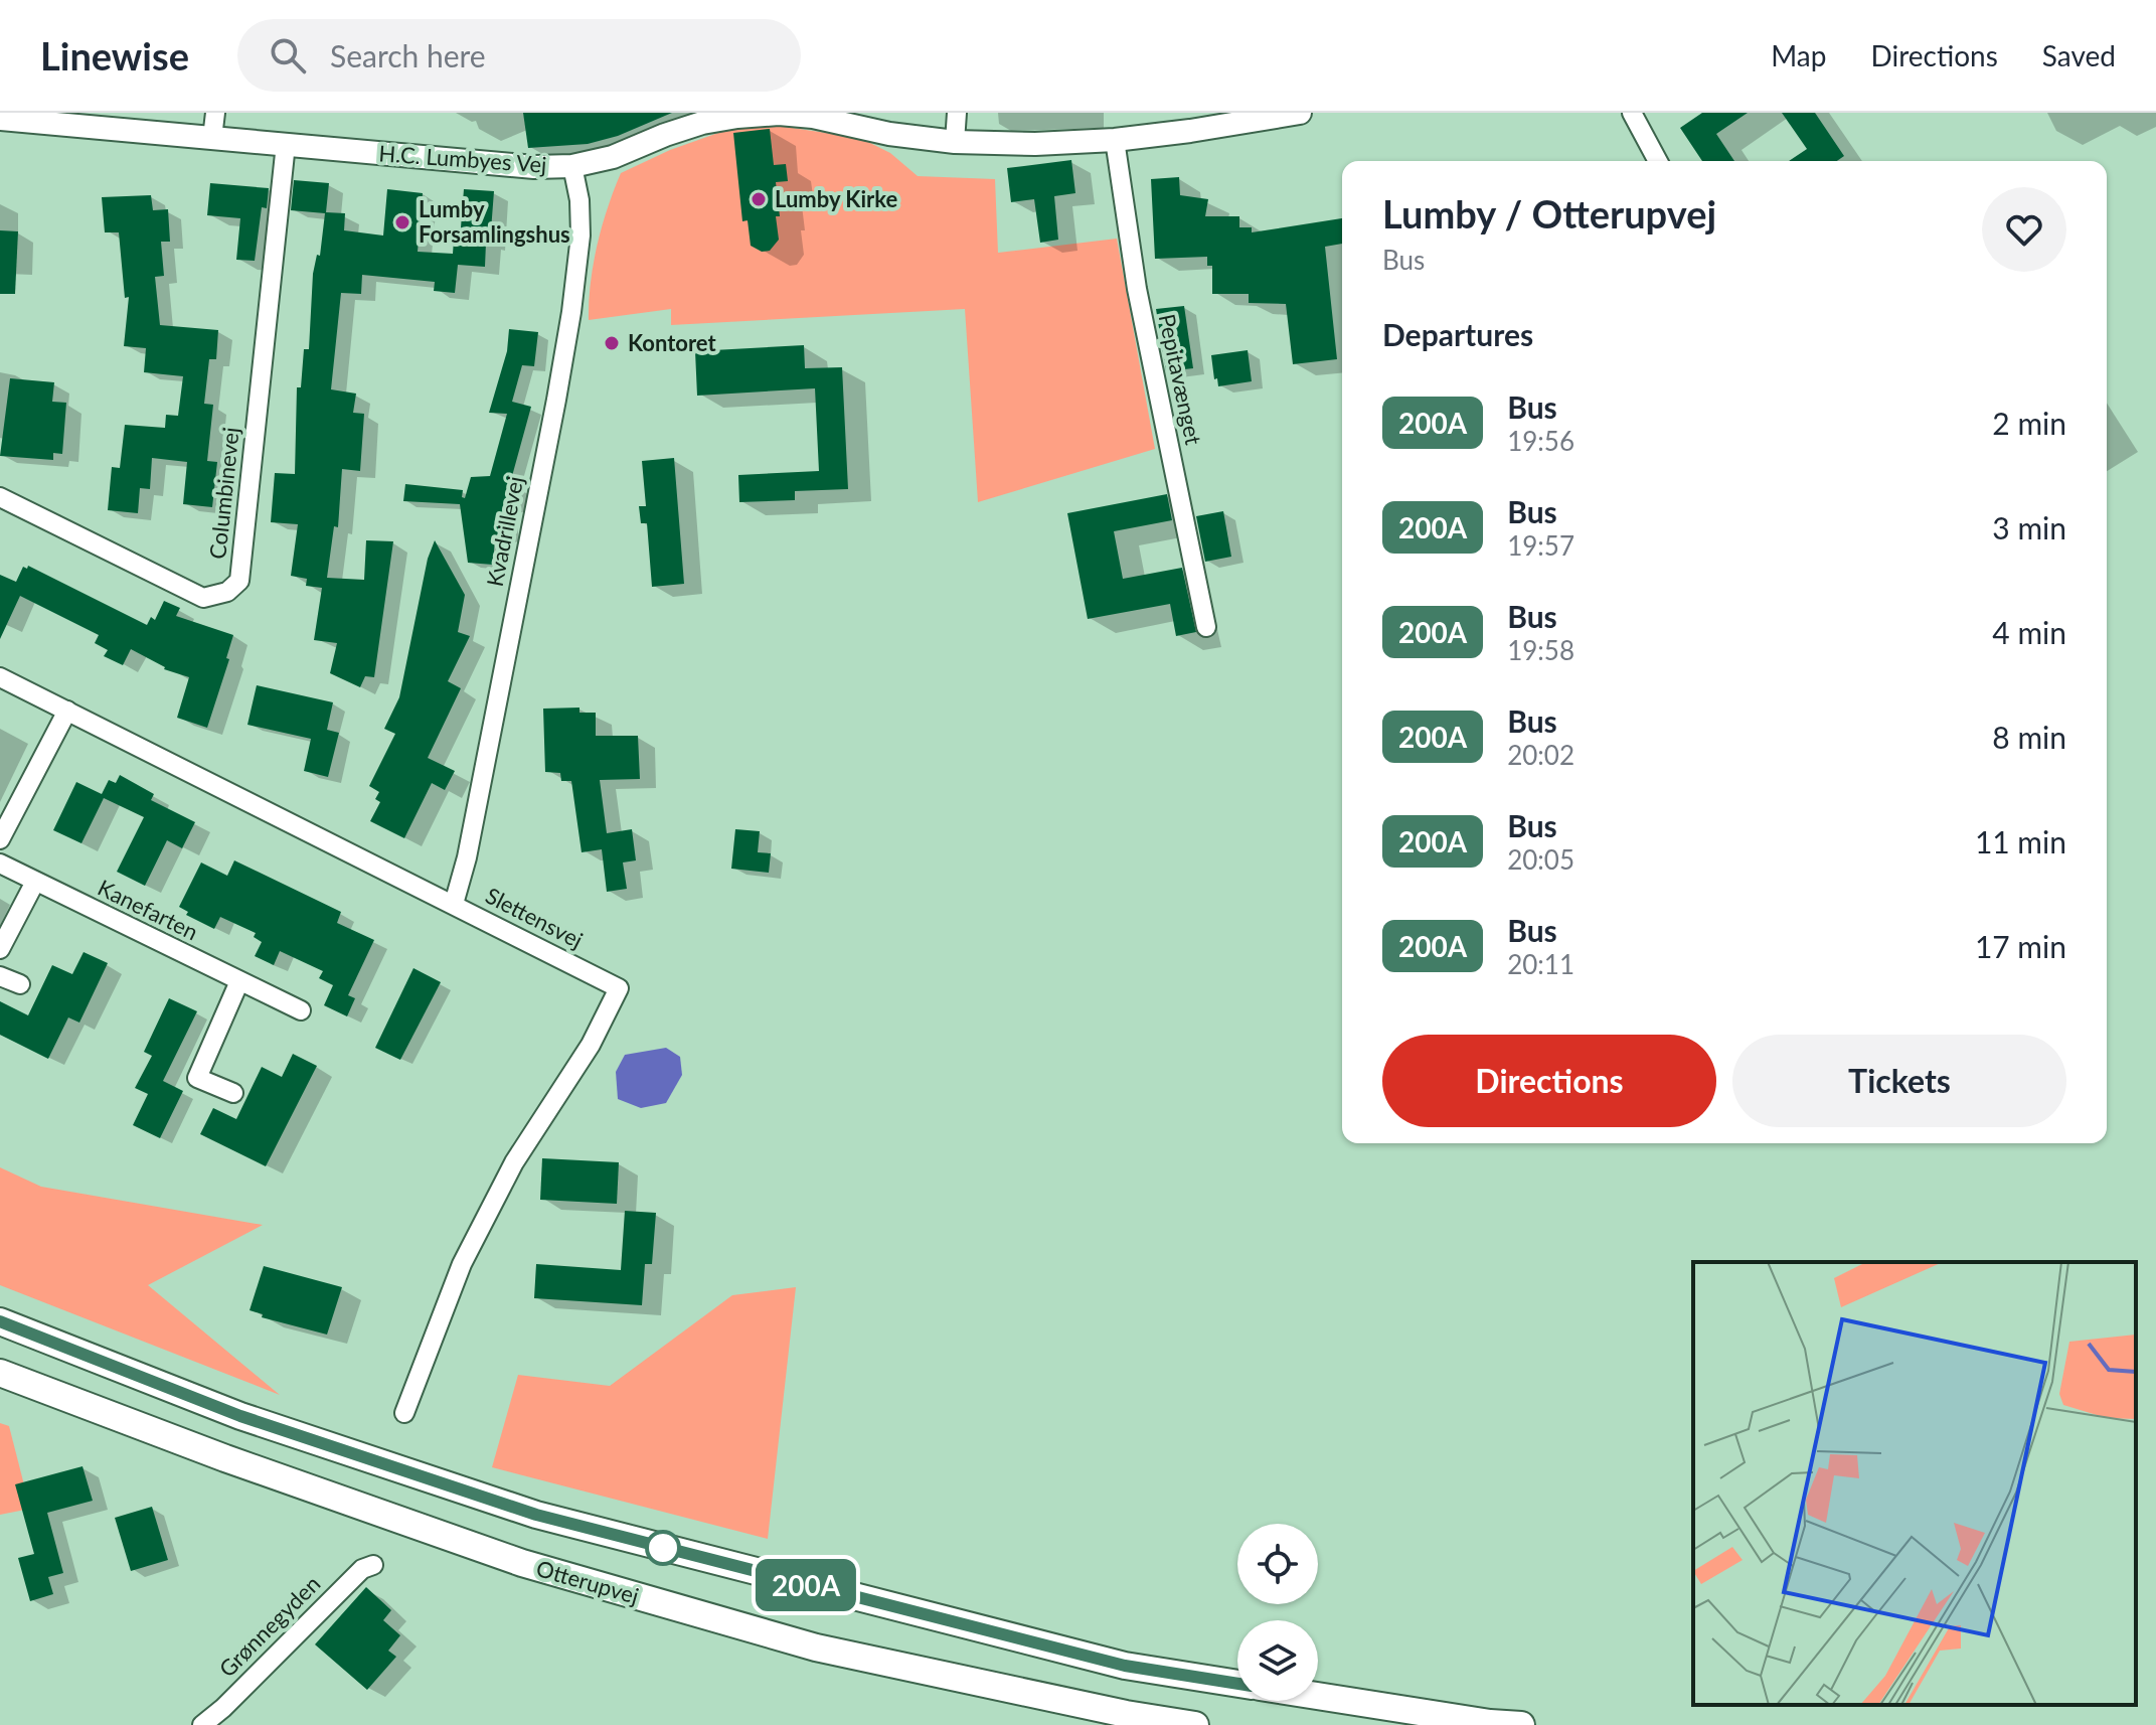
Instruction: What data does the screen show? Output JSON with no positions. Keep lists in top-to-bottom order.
{
  "streets": {
    "main road": ["Otterupvej"],
    "street": [
      "H.C. Lumbyes Vej",
      "Pepitavænget",
      "Columbinevej",
      "Kvadrillevej",
      "Kanefarten",
      "Slettensvej",
      "Grønnegyden"
    ]
  },
  "crossings": [
    ["H.C. Lumbyes Vej", "Pepitavænget"],
    ["H.C. Lumbyes Vej", "Columbinevej"],
    ["H.C. Lumbyes Vej", "Kvadrillevej"],
    ["Kvadrillevej", "Slettensvej"]
  ],
  "places": ["Lumby Kirke", "Lumby Forsamlingshus", "Kontoret"],
  "lines": ["bus line 200A"],
  "page": {
    "header": "Linewise",
    "search": "Search here",
    "nav": ["Map", "Directions", "Saved"],
    "on_map": "200A",
    "heading": [
      ["Lumby / Otterupvej", "Bus"],
      "Departures"
    ],
    "list": [
      {
        "mark": "200A",
        "name": "Bus",
        "note": "19:56",
        "value": "2 min"
      },
      {
        "mark": "200A",
        "name": "Bus",
        "note": "19:57",
        "value": "3 min"
      },
      {
        "mark": "200A",
        "name": "Bus",
        "note": "19:58",
        "value": "4 min"
      },
      {
        "mark": "200A",
        "name": "Bus",
        "note": "20:02",
        "value": "8 min"
      },
      {
        "mark": "200A",
        "name": "Bus",
        "note": "20:05",
        "value": "11 min"
      },
      {
        "mark": "200A",
        "name": "Bus",
        "note": "20:11",
        "value": "17 min"
      }
    ],
    "buttons": ["Directions", "Tickets"]
  }
}
